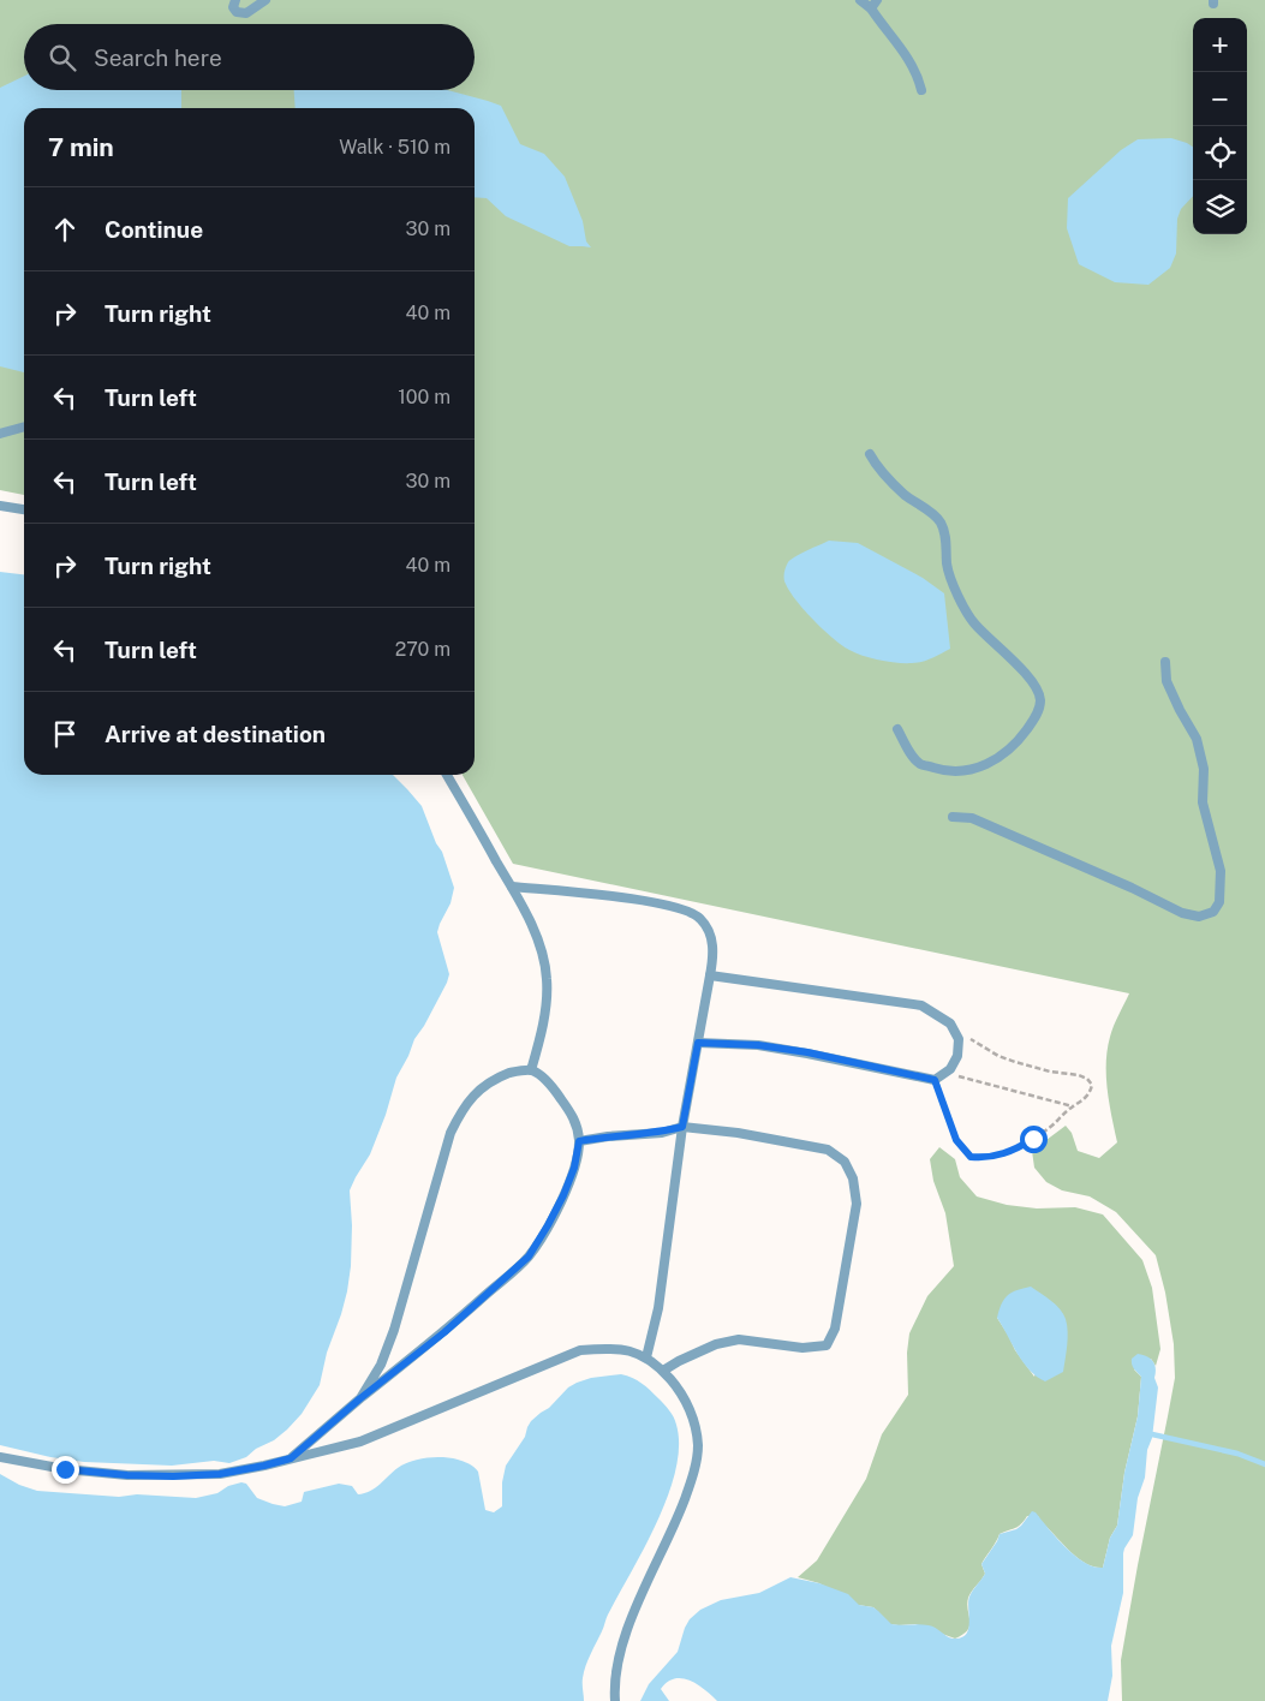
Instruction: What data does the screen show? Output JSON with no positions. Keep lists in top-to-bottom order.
{
  "page": {
    "map_buttons": ["+", "−"],
    "search": "Search here",
    "heading": ["7 min", "Walk · 510 m"],
    "list": [
      ["Continue", "30 m"],
      ["Turn right", "40 m"],
      ["Turn left", "100 m"],
      ["Turn left", "30 m"],
      ["Turn right", "40 m"],
      ["Turn left", "270 m"],
      "Arrive at destination"
    ]
  }
}
